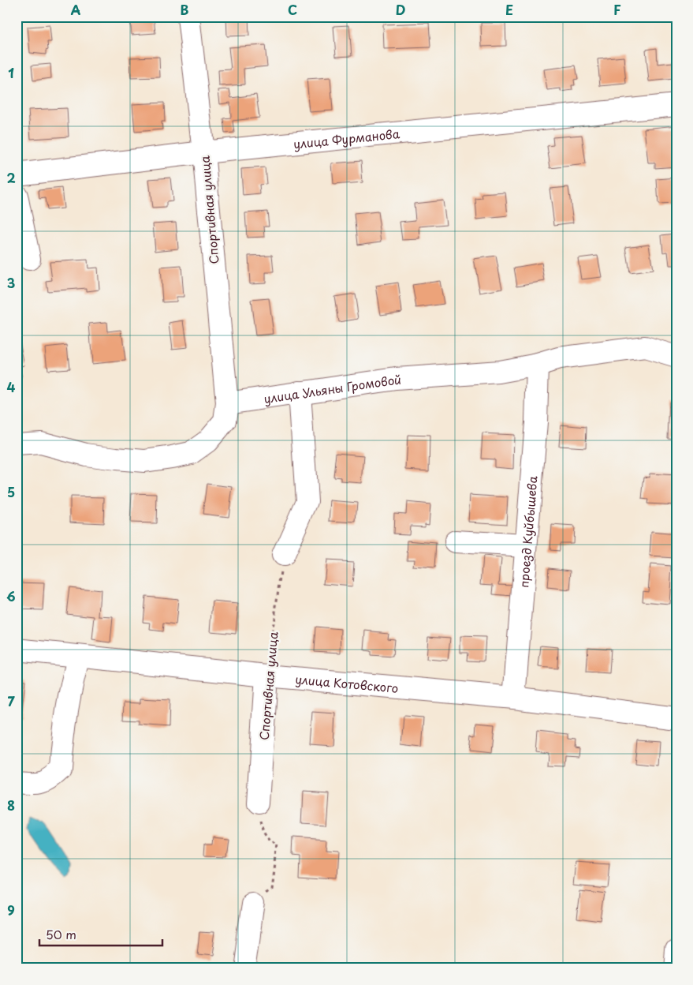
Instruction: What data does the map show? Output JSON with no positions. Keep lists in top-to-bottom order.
{
  "streets": {
    "street": [
      "улица Фурманова",
      "Спортивная улица",
      "улица Ульяны Громовой",
      "проезд Куйбышева",
      "улица Котовского"
    ]
  },
  "crossings": [
    ["улица Фурманова", "Спортивная улица"],
    ["Спортивная улица", "улица Ульяны Громовой"],
    ["Спортивная улица", "улица Котовского"],
    ["улица Ульяны Громовой", "проезд Куйбышева"],
    ["проезд Куйбышева", "улица Котовского"]
  ],
  "scale_bar": "50 m",
  "grid": {
    "columns": [
      "A",
      "B",
      "C",
      "D",
      "E",
      "F"
    ],
    "rows": [
      "1",
      "2",
      "3",
      "4",
      "5",
      "6",
      "7",
      "8",
      "9"
    ]
  }
}
